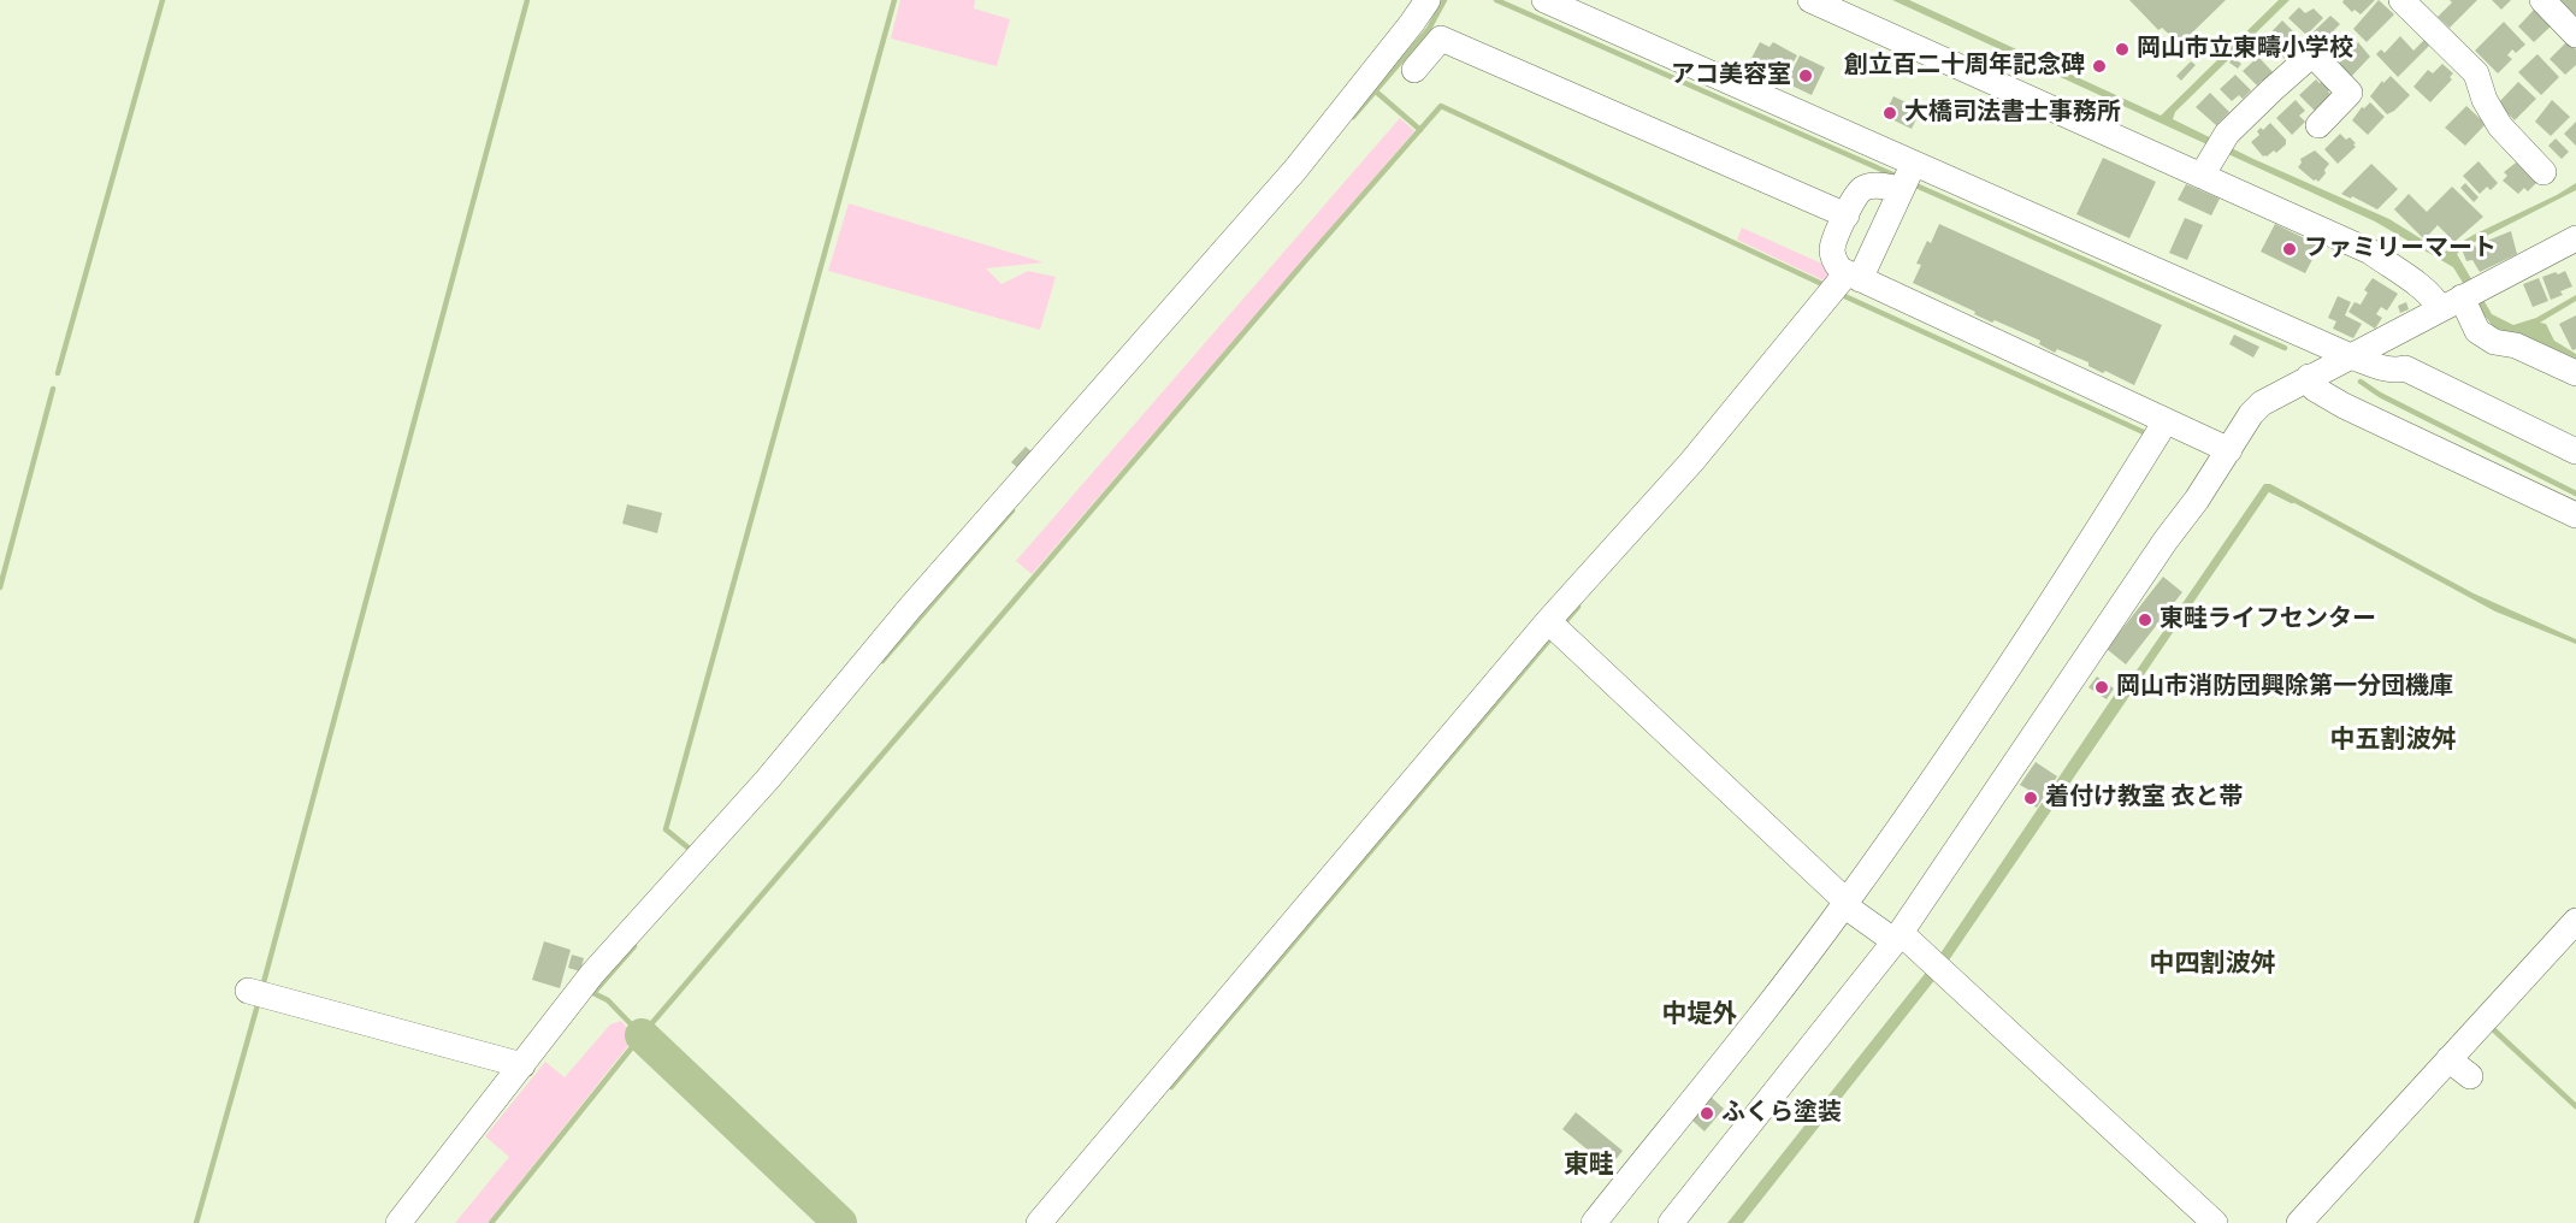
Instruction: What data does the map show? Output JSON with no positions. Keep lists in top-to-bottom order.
{
  "districts": [
    "中五割波舛",
    "中四割波舛",
    "中堤外",
    "東畦"
  ],
  "places": [
    "岡山市立東疇小学校",
    "創立百二十周年記念碑",
    "アコ美容室",
    "大橋司法書士事務所",
    "ファミリーマート",
    "東畦ライフセンター",
    "岡山市消防団興除第一分団機庫",
    "着付け教室 衣と帯",
    "ふくら塗装"
  ]
}
